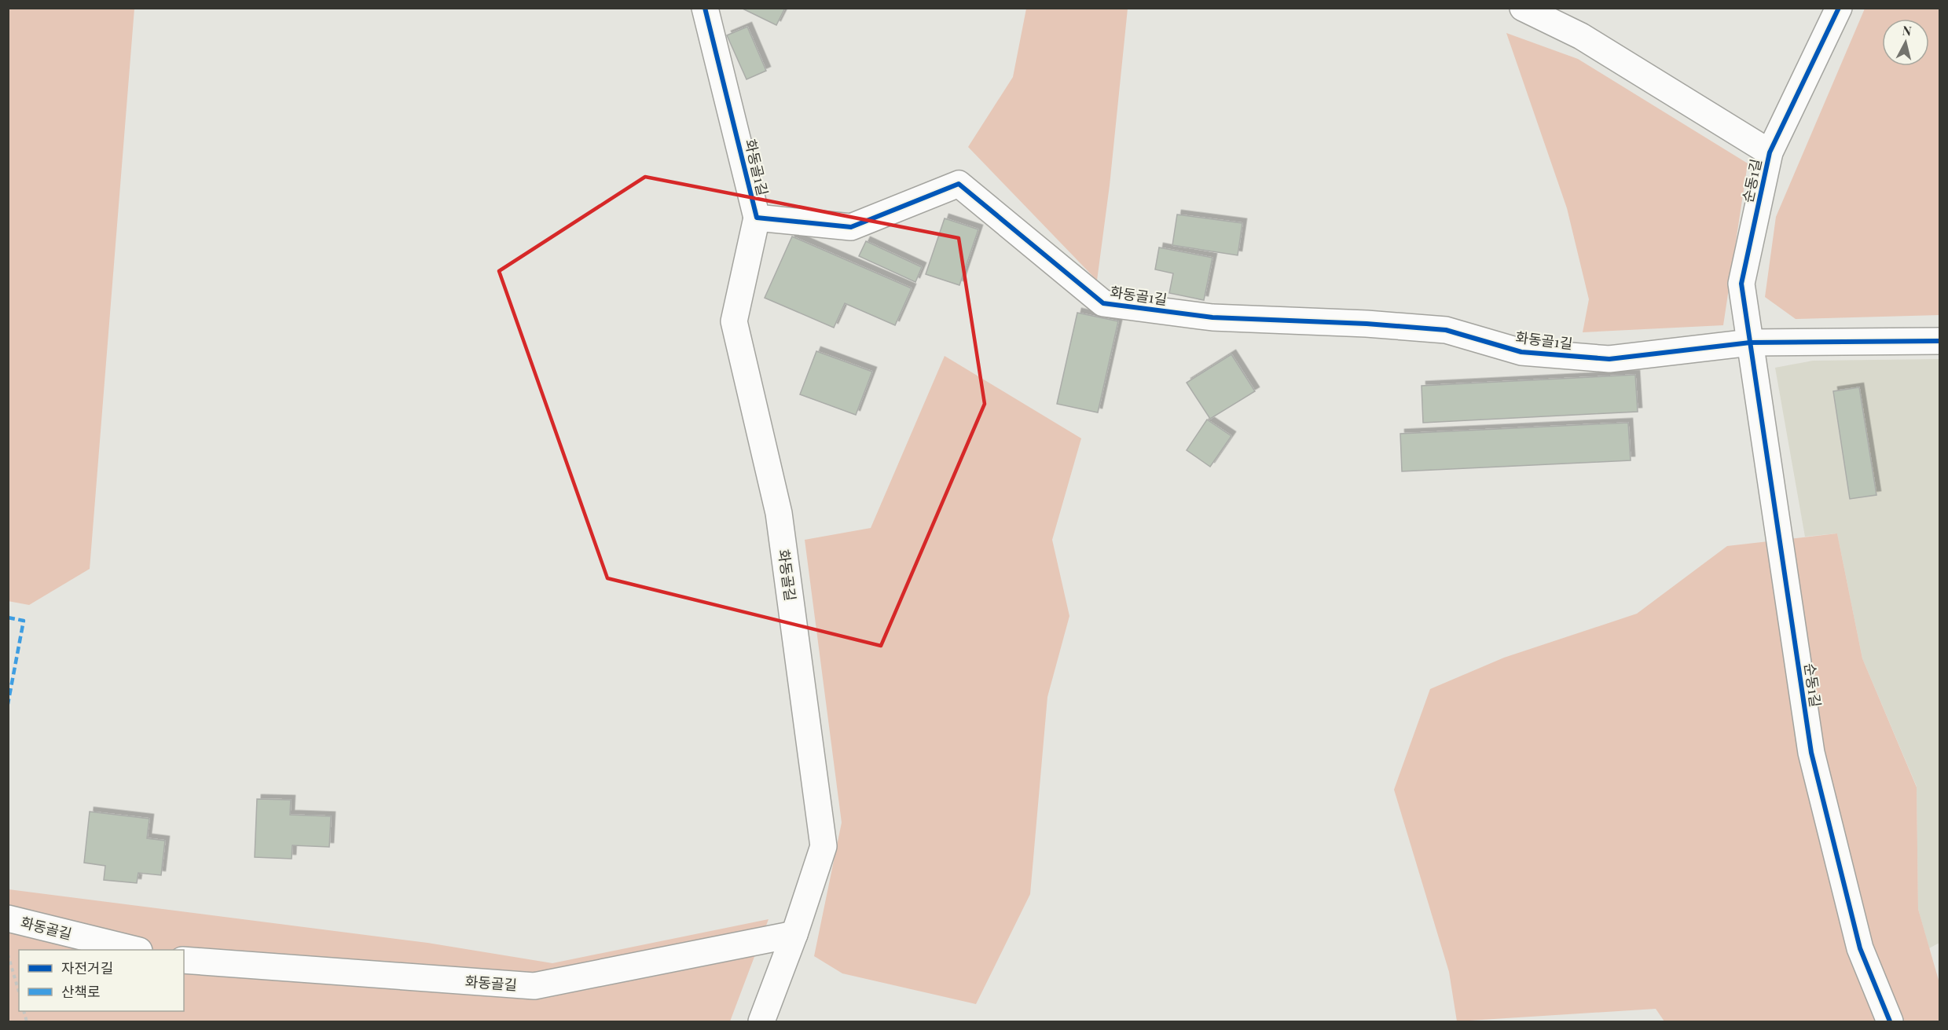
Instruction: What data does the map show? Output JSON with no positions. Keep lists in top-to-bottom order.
{
  "streets": {
    "street": ["화동골1길", "순동1길", "화동골길"]
  },
  "crossings": [
    ["화동골1길", "순동1길"],
    ["화동골1길", "화동골길"]
  ],
  "legend": ["자전거길", "산책로"],
  "north": "top"
}
